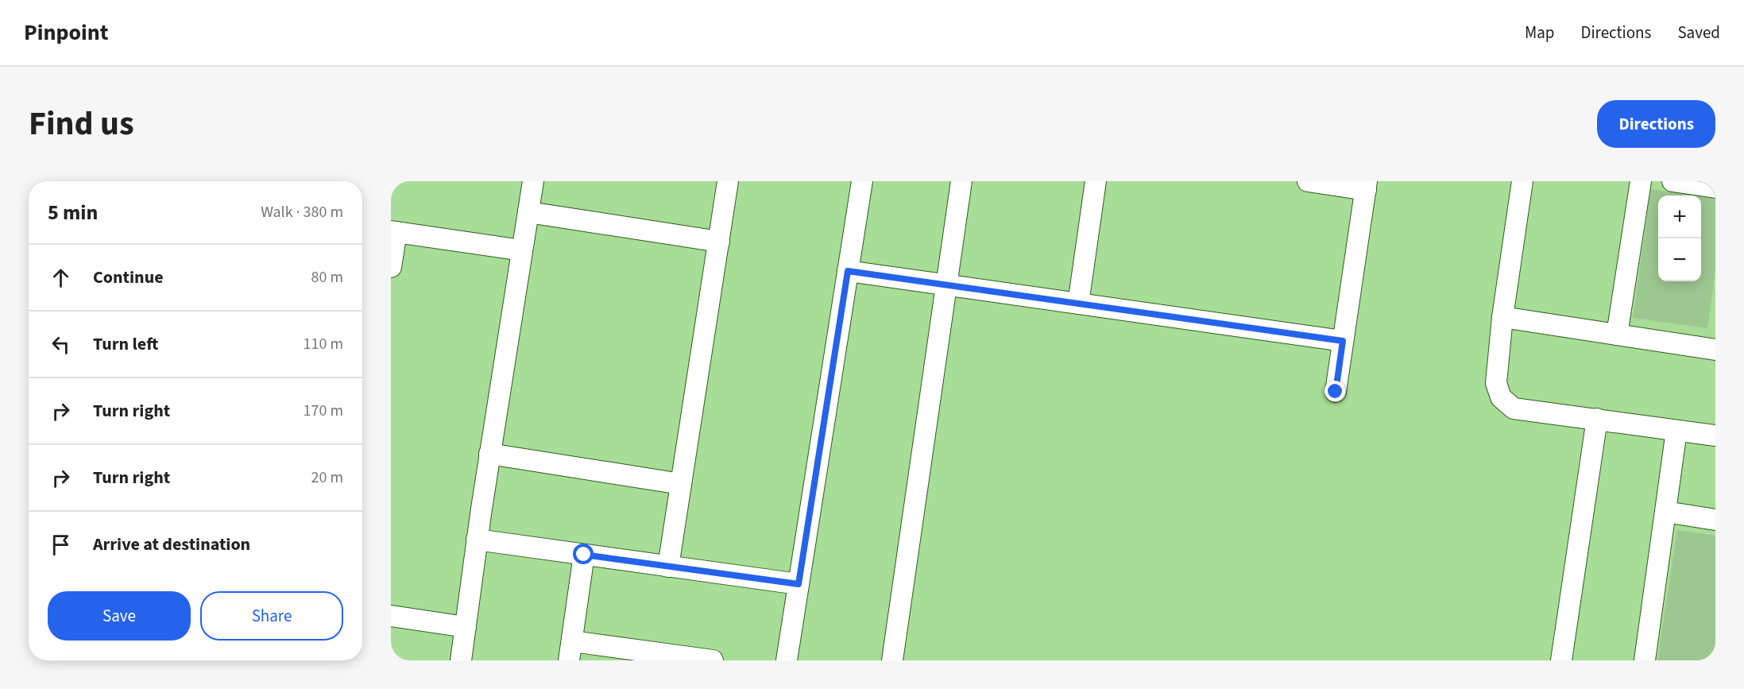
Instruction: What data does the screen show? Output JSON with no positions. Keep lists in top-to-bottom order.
{
  "page": {
    "header": "Pinpoint",
    "nav": ["Map", "Directions", "Saved"],
    "title": "Find us",
    "buttons": [
      "Directions",
      ["Save", "Share"]
    ],
    "heading": ["5 min", "Walk · 380 m"],
    "map_buttons": ["+", "−"],
    "list": [
      ["Continue", "80 m"],
      ["Turn left", "110 m"],
      ["Turn right", "170 m"],
      ["Turn right", "20 m"],
      "Arrive at destination"
    ]
  }
}
